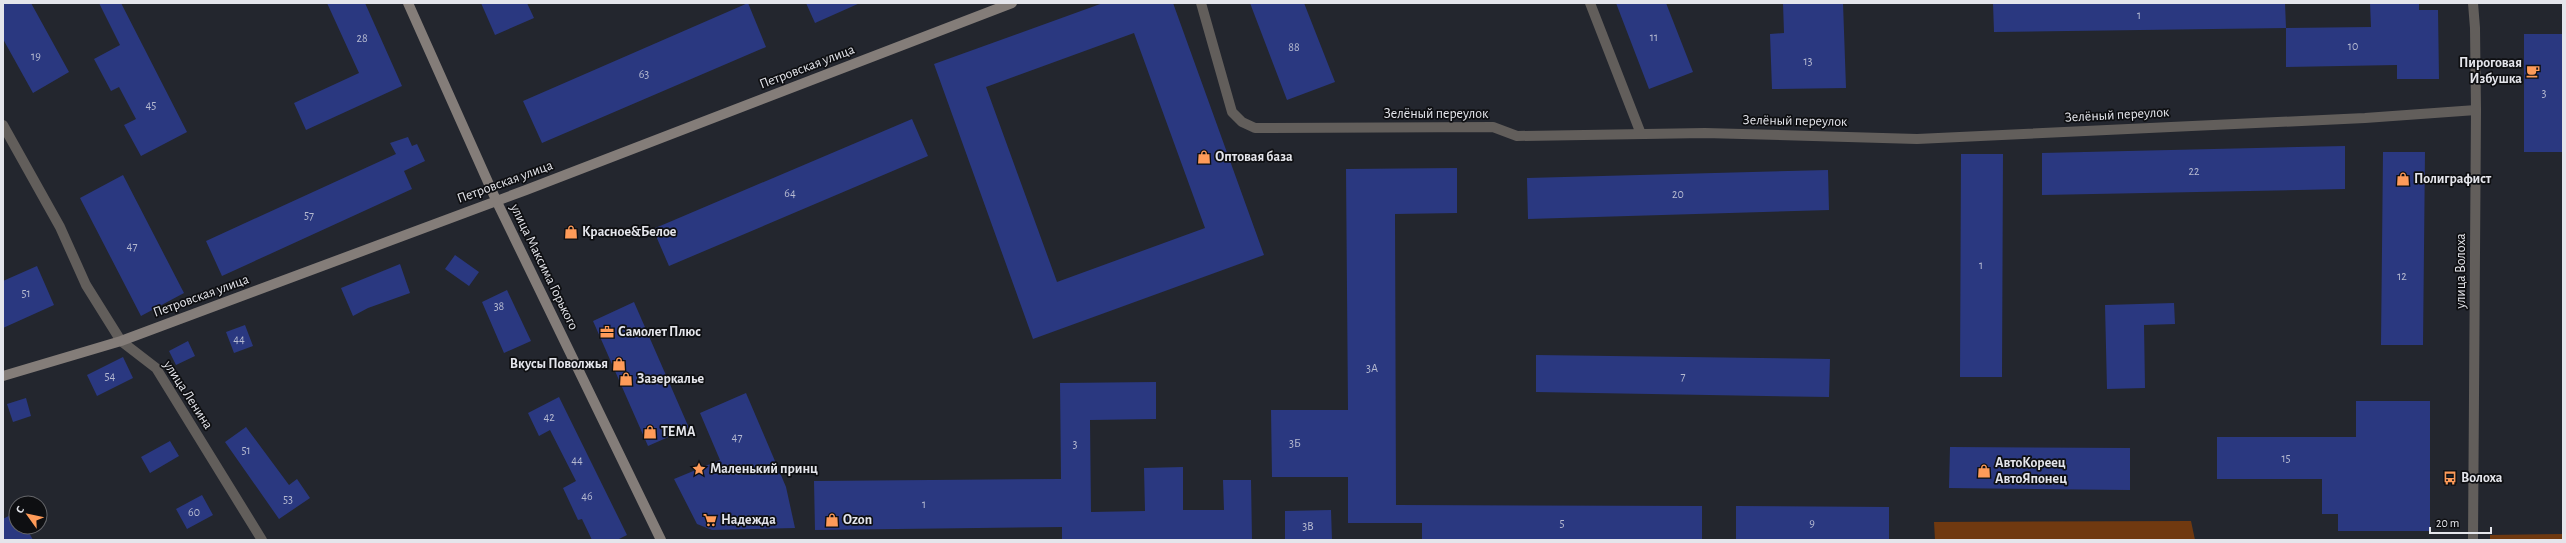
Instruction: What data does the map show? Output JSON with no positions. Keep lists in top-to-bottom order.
{
  "streets": {
    "main road": ["Петровская улица", "улица Максима Горького"],
    "street": ["Зелёный переулок", "улица Волоха", "улица Ленина"]
  },
  "crossings": [
    ["Петровская улица", "улица Максима Горького"],
    ["Петровская улица", "улица Ленина"],
    ["Зелёный переулок", "улица Волоха"]
  ],
  "places": {
    "cafe": ["Пироговая Избушка"],
    "shop": [
      "Оптовая база",
      "Полиграфист",
      "Красное&Белое",
      "Вкусы Поволжья",
      "Зазеркалье",
      "ТЕМА",
      "АвтоКореец АвтоЯпонец",
      "Ozon"
    ],
    "office": ["Самолет Плюс"],
    "place": ["Маленький принц"],
    "bus stop": ["Волоха"],
    "supermarket": ["Надежда"]
  },
  "house_numbers": [
    "1",
    "11",
    "28",
    "10",
    "88",
    "19",
    "13",
    "63",
    "3",
    "45",
    "22",
    "64",
    "20",
    "57",
    "47",
    "1",
    "12",
    "51",
    "38",
    "44",
    "3А",
    "54",
    "7",
    "42",
    "47",
    "3Б",
    "3",
    "51",
    "15",
    "44",
    "46",
    "53",
    "1",
    "60",
    "5",
    "9",
    "3В"
  ],
  "scale_bar": "20 m",
  "north": "top left"
}
